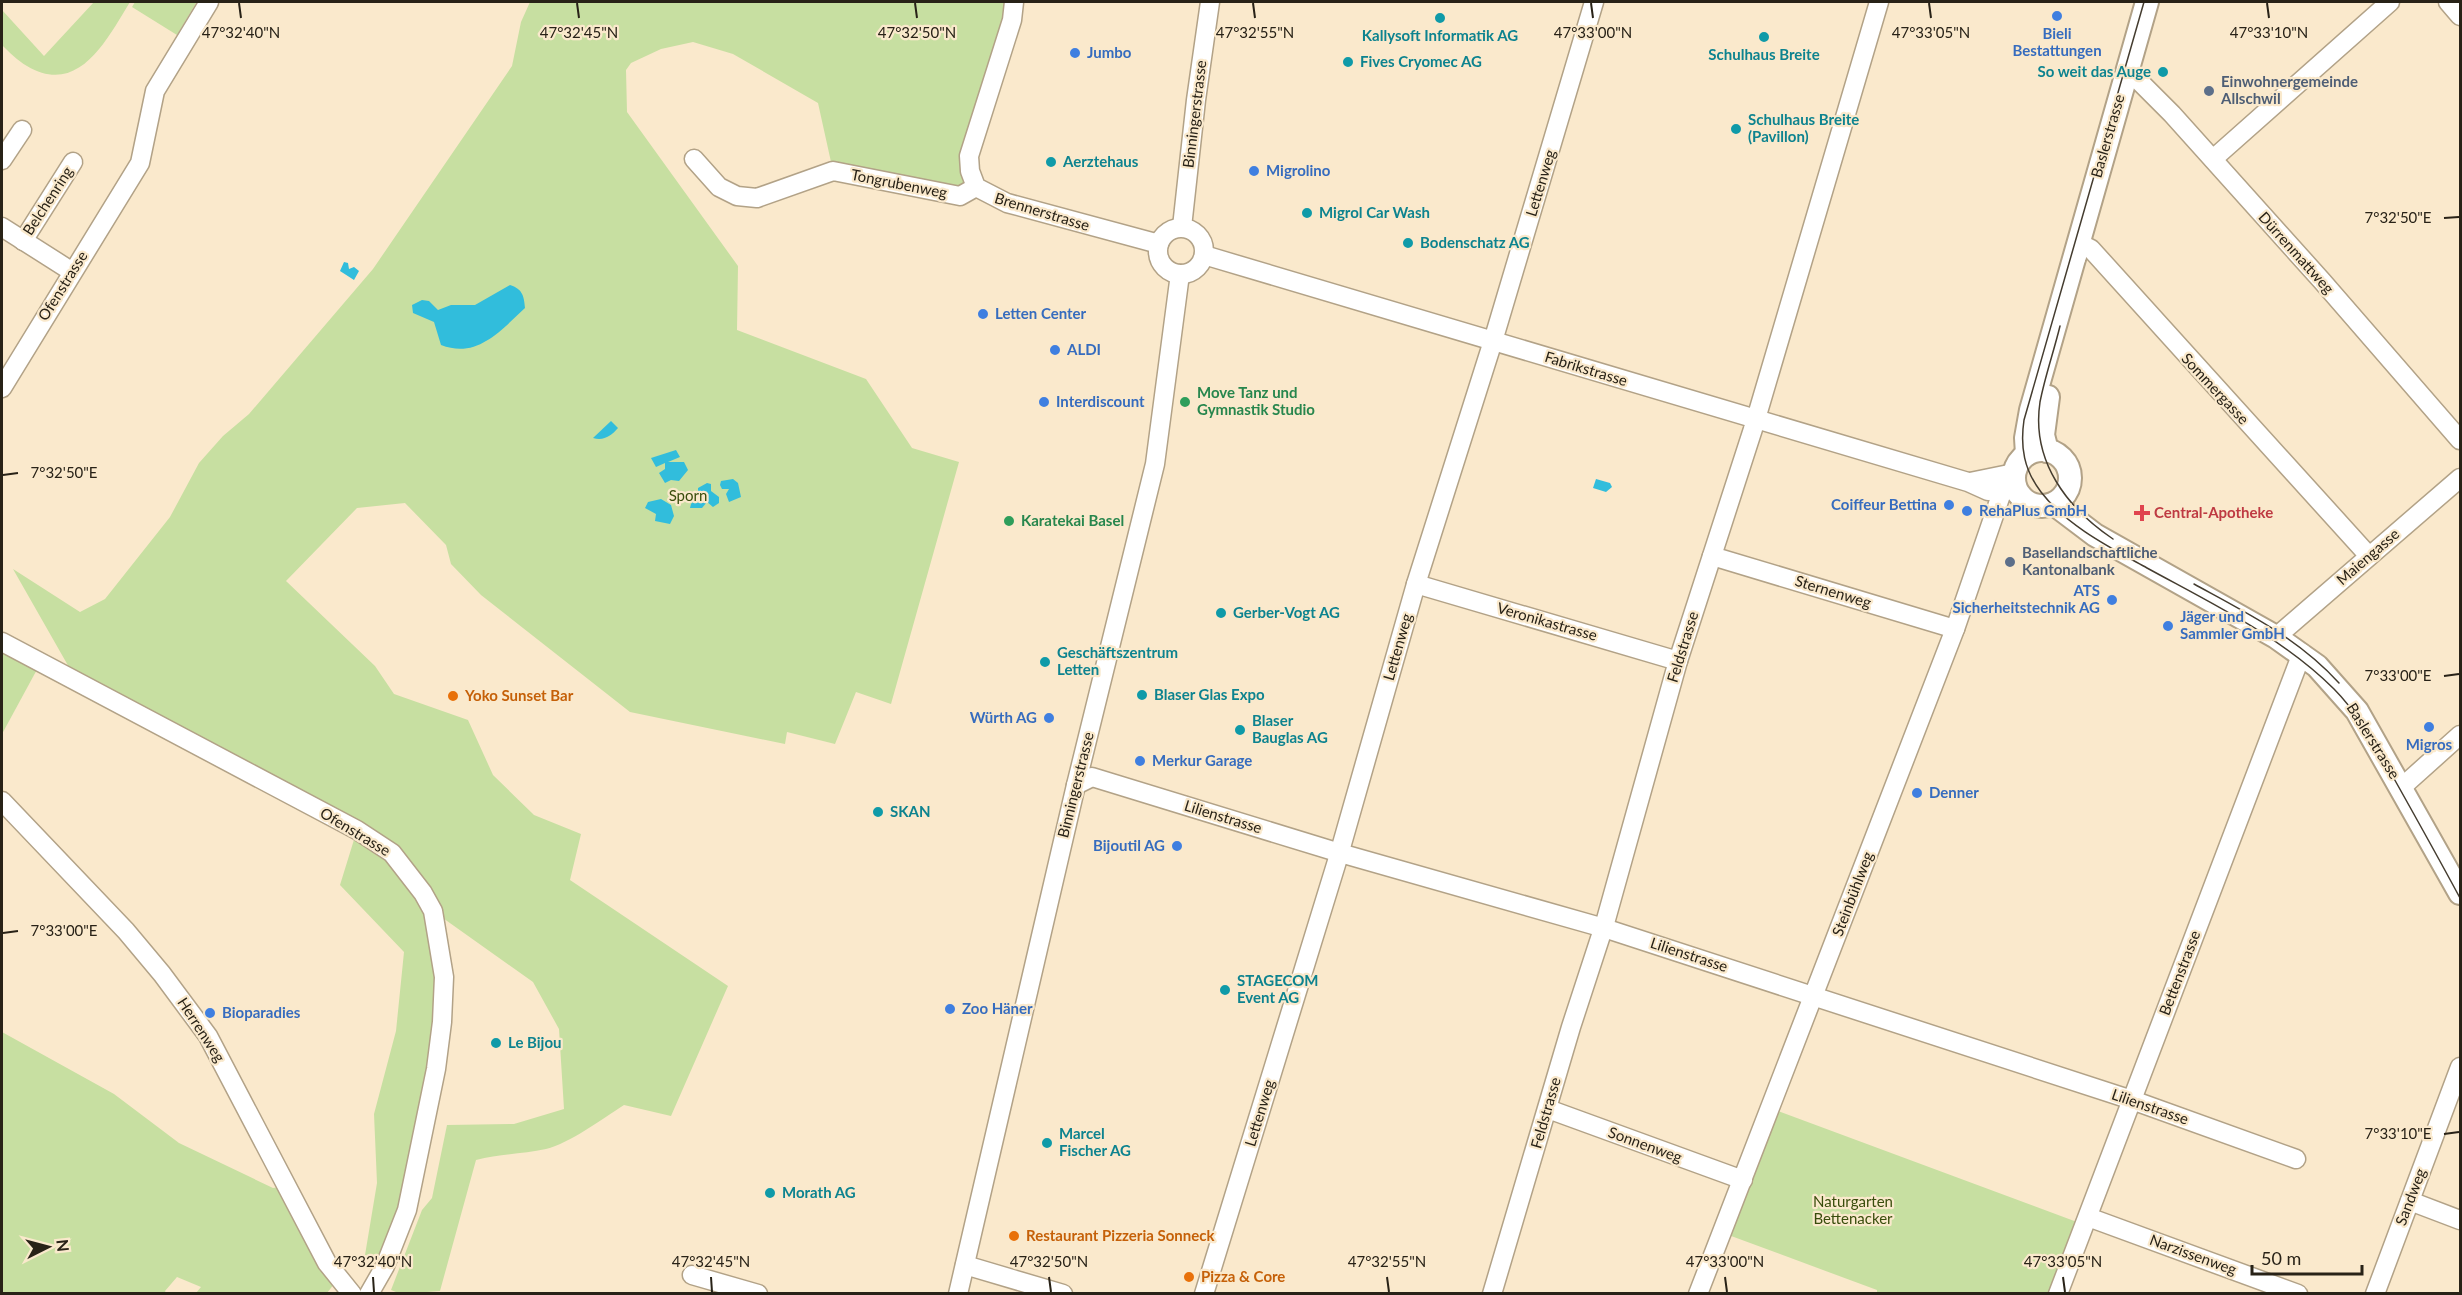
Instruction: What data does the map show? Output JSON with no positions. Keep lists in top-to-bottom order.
{
  "streets": {
    "main road": ["Baslerstrasse"],
    "street": [
      "Binningerstrasse",
      "Lettenweg",
      "Tongrubenweg",
      "Belchenring",
      "Brennerstrasse",
      "Dürrenmattweg",
      "Ofenstrasse",
      "Fabrikstrasse",
      "Sommergasse",
      "Maiengasse",
      "Sternenweg",
      "Veronikastrasse",
      "Feldstrasse",
      "Lilienstrasse",
      "Steinbühlweg",
      "Bettenstrasse",
      "Herrenweg",
      "Sonnenweg",
      "Sandweg",
      "Narzissenweg"
    ]
  },
  "crossings": [
    ["Binningerstrasse", "Brennerstrasse"],
    ["Binningerstrasse", "Fabrikstrasse"],
    ["Binningerstrasse", "Lilienstrasse"],
    ["Baslerstrasse", "Dürrenmattweg"],
    ["Baslerstrasse", "Fabrikstrasse"],
    ["Baslerstrasse", "Sommergasse"],
    ["Baslerstrasse", "Maiengasse"],
    ["Baslerstrasse", "Steinbühlweg"],
    ["Baslerstrasse", "Bettenstrasse"],
    ["Lettenweg", "Fabrikstrasse"],
    ["Lettenweg", "Veronikastrasse"],
    ["Lettenweg", "Lilienstrasse"],
    ["Tongrubenweg", "Brennerstrasse"],
    ["Belchenring", "Ofenstrasse"],
    ["Brennerstrasse", "Fabrikstrasse"],
    ["Fabrikstrasse", "Feldstrasse"],
    ["Fabrikstrasse", "Steinbühlweg"],
    ["Sommergasse", "Maiengasse"],
    ["Sternenweg", "Feldstrasse"],
    ["Sternenweg", "Steinbühlweg"],
    ["Veronikastrasse", "Feldstrasse"],
    ["Feldstrasse", "Lilienstrasse"],
    ["Feldstrasse", "Sonnenweg"],
    ["Lilienstrasse", "Steinbühlweg"],
    ["Lilienstrasse", "Bettenstrasse"],
    ["Steinbühlweg", "Sonnenweg"],
    ["Bettenstrasse", "Narzissenweg"]
  ],
  "parks": ["Sporn", "Naturgarten Bettenacker"],
  "places": {
    "other": [
      "Bieli Bestattungen",
      "Kallysoft Informatik AG",
      "Schulhaus Breite",
      "Jumbo",
      "Fives Cryomec AG",
      "So weit das Auge",
      "Einwohnergemeinde Allschwil",
      "Schulhaus Breite (Pavillon)",
      "Aerztehaus",
      "Migrolino",
      "Migrol Car Wash",
      "Bodenschatz AG",
      "Letten Center",
      "ALDI",
      "Interdiscount",
      "Move Tanz und Gymnastik Studio",
      "Coiffeur Bettina",
      "RehaPlus GmbH",
      "Karatekai Basel",
      "Basellandschaftliche Kantonalbank",
      "ATS Sicherheitstechnik AG",
      "Gerber-Vogt AG",
      "Jäger und Sammler GmbH",
      "Geschäftszentrum Letten",
      "Blaser Glas Expo",
      "Yoko Sunset Bar",
      "Würth AG",
      "Migros",
      "Blaser Bauglas AG",
      "Merkur Garage",
      "Denner",
      "SKAN",
      "Bijoutil AG",
      "STAGECOM Event AG",
      "Zoo Häner",
      "Bioparadies",
      "Le Bijou",
      "Marcel Fischer AG",
      "Morath AG",
      "Restaurant Pizzeria Sonneck",
      "Pizza & Core"
    ],
    "health": ["Central-Apotheke"]
  },
  "scale_bar": "50 m",
  "north": "right",
  "coordinates": [
    "47°32'40\"N",
    "47°32'45\"N",
    "47°32'50\"N",
    "47°32'55\"N",
    "47°33'00\"N",
    "47°33'05\"N",
    "47°33'10\"N",
    "7°32'50\"E",
    "7°33'00\"E",
    "7°33'10\"E"
  ]
}
